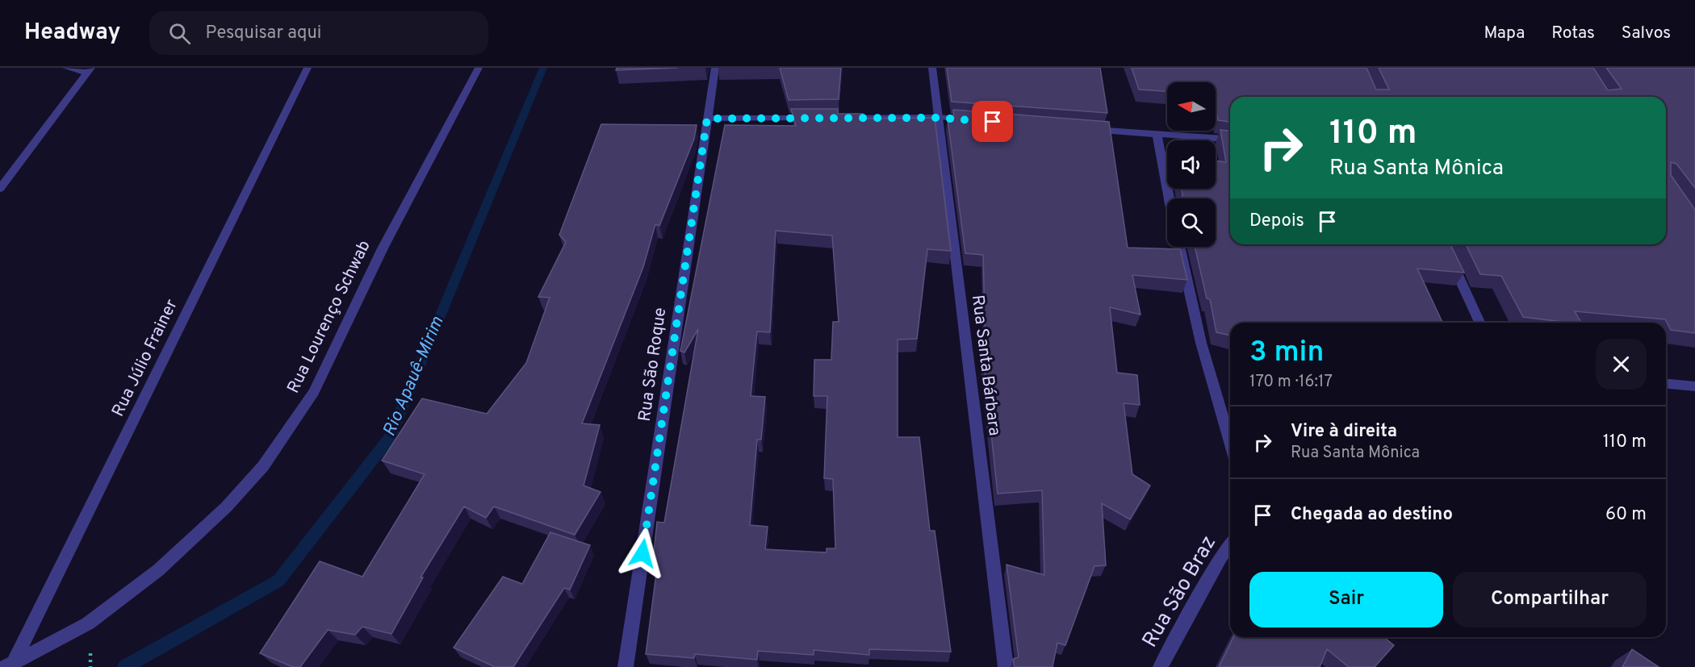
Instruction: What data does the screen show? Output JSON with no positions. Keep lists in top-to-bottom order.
{
  "streets": {
    "street": [
      "Rua Lourenço Schwab",
      "Rua Júlio Frainer",
      "Rua São Roque",
      "Rua Santa Bárbara",
      "Rua São Braz"
    ]
  },
  "crossings": [
    ["Rua Lourenço Schwab", "Rua Júlio Frainer"]
  ],
  "water": ["Rio Apauê-Mirim"],
  "north": "left",
  "page": {
    "header": "Headway",
    "search": "Pesquisar aqui",
    "nav": ["Mapa", "Rotas", "Salvos"],
    "turn": ["110 m", "Rua Santa Mônica"],
    "then": "Depois",
    "heading": ["3 min", "170 m · 16:17"],
    "list": [
      {
        "name": "Vire à direita",
        "note": "Rua Santa Mônica",
        "value": "110 m"
      },
      {
        "name": "Chegada ao destino",
        "value": "60 m"
      }
    ],
    "buttons": ["Sair", "Compartilhar"]
  }
}
